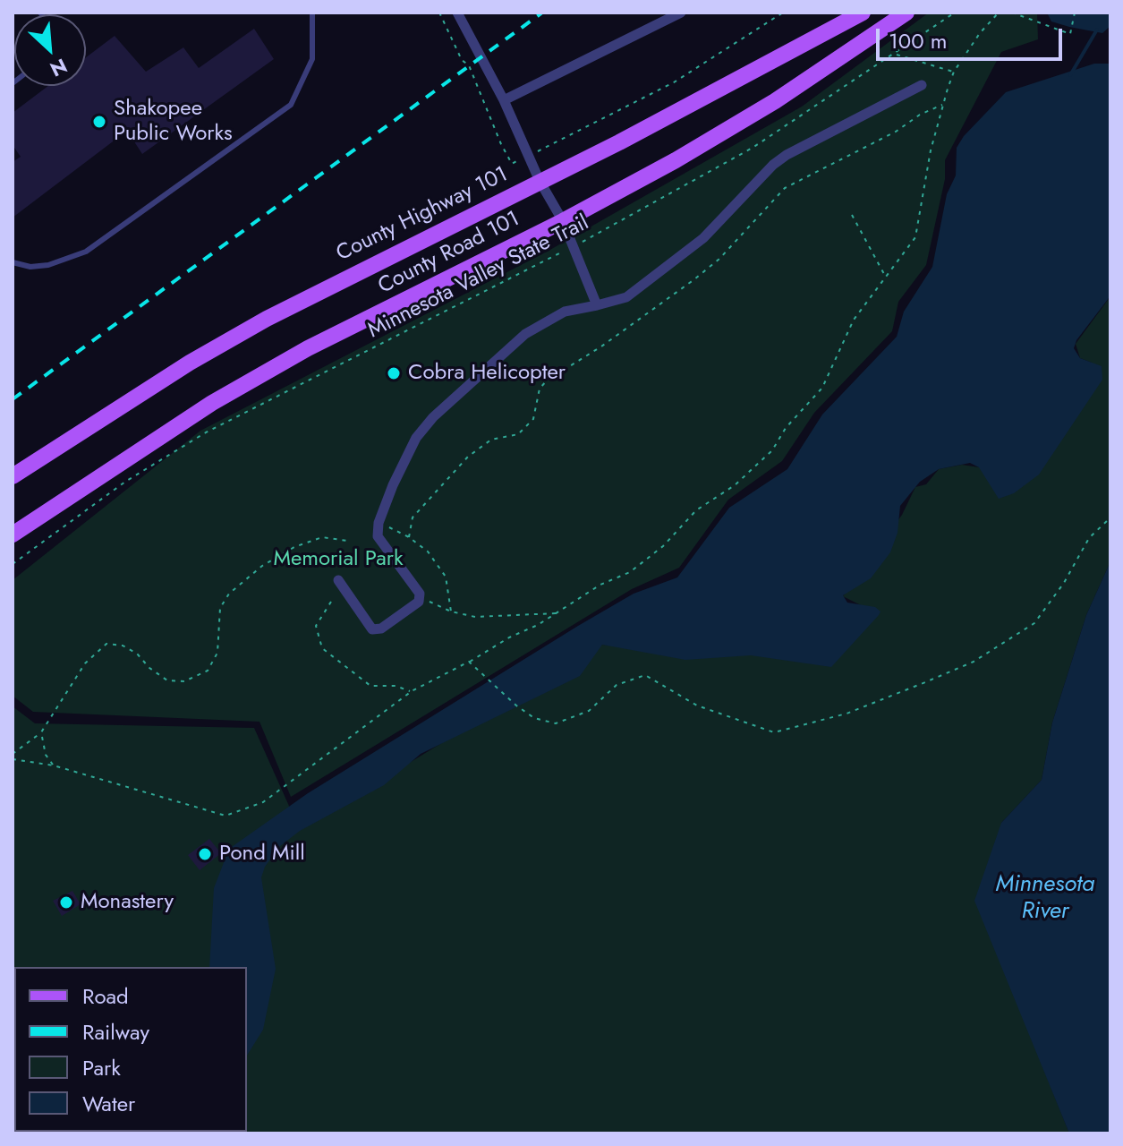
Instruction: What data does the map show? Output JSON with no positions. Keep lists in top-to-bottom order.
{
  "streets": {
    "main road": ["County Highway 101", "County Road 101"],
    "path": ["Minnesota Valley State Trail"]
  },
  "water": ["Minnesota River"],
  "parks": ["Memorial Park"],
  "places": [
    "Shakopee Public Works",
    "Cobra Helicopter",
    "Pond Mill",
    "Monastery"
  ],
  "legend": [
    "Road",
    "Railway",
    "Park",
    "Water"
  ],
  "scale_bar": "100 m",
  "north": "bottom right"
}
